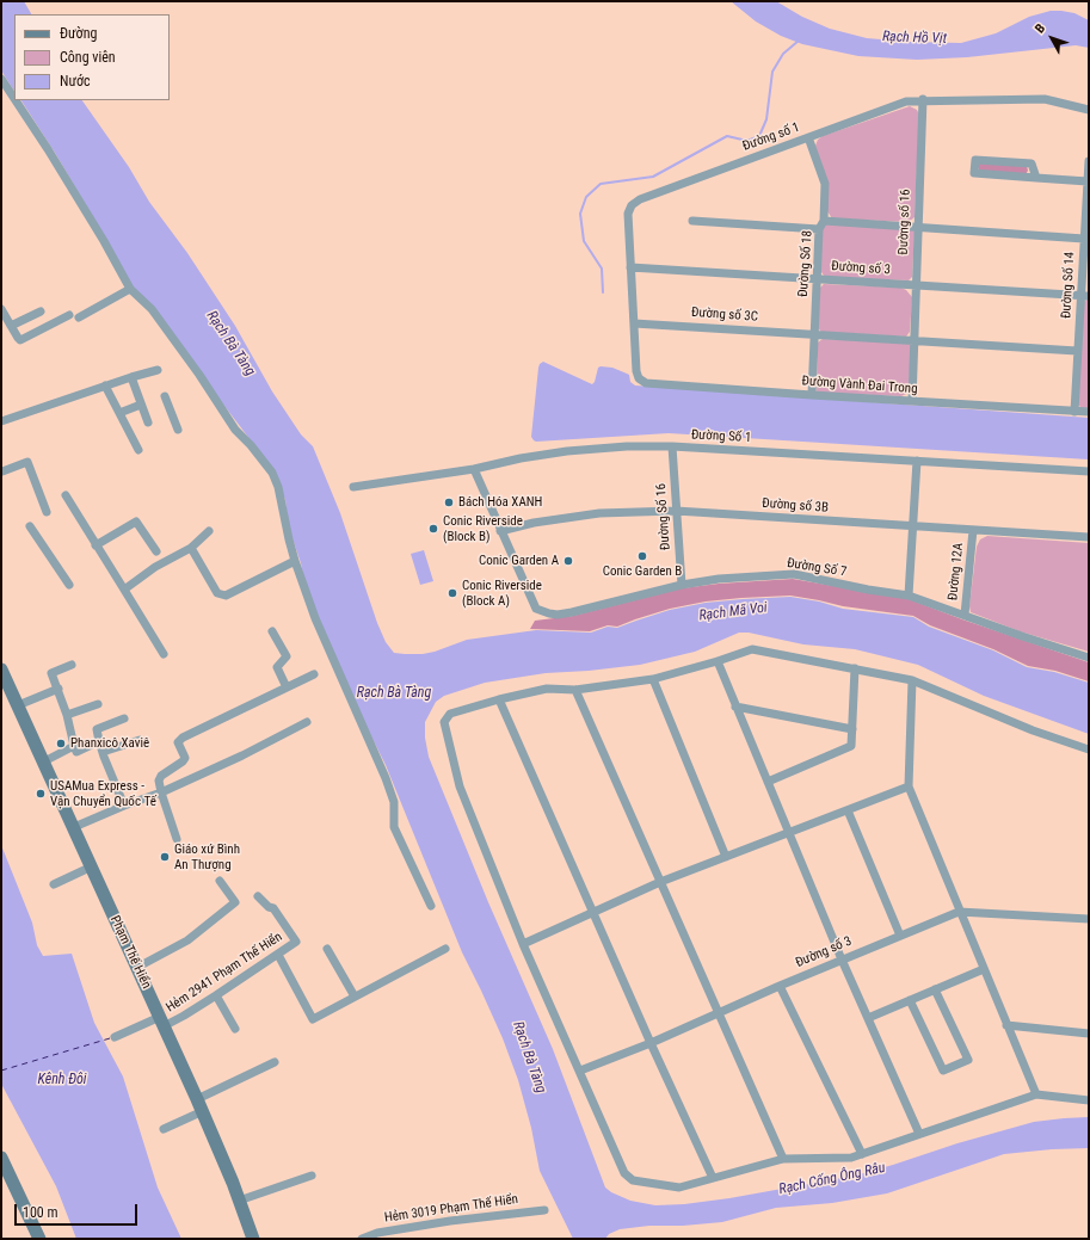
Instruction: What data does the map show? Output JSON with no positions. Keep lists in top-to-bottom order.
{
  "streets": {
    "main road": ["Phạm Thế Hiển"],
    "street": [
      "Đường số 1",
      "Đường số 16",
      "Đường Số 18",
      "Đường số 3",
      "Đường Số 14",
      "Đường số 3C",
      "Đường Vành Đai Trong",
      "Đường Số 1",
      "Đường số 3B",
      "Đường Số 16",
      "Đường Số 7",
      "Đường 12A",
      "Hẻm 2941 Phạm Thế Hiển",
      "Hẻm 3019 Phạm Thế Hiển"
    ]
  },
  "crossings": [
    ["Đường số 1", "Đường số 16"],
    ["Đường số 1", "Đường Số 18"],
    ["Đường số 1", "Đường số 3"],
    ["Đường số 1", "Đường số 3C"],
    ["Đường số 1", "Đường Vành Đai Trong"],
    ["Đường số 16", "Đường số 3"],
    ["Đường số 16", "Đường Vành Đai Trong"],
    ["Đường Số 18", "Đường số 3"],
    ["Đường Số 18", "Đường số 3C"],
    ["Đường Số 18", "Đường Vành Đai Trong"],
    ["Đường số 3", "Đường Số 14"],
    ["Đường Số 14", "Đường Vành Đai Trong"],
    ["Đường Số 1", "Đường Số 16"],
    ["Đường số 3B", "Đường Số 16"],
    ["Đường số 3B", "Đường Số 7"],
    ["Đường số 3B", "Đường 12A"],
    ["Đường Số 16", "Đường Số 7"],
    ["Đường Số 7", "Đường 12A"],
    ["Phạm Thế Hiển", "Hẻm 2941 Phạm Thế Hiển"]
  ],
  "water": [
    "Rạch Hồ Vịt",
    "Rạch Bà Tàng",
    "Rạch Mã Voi",
    "Kênh Đôi",
    "Rạch Cống Ông Râu"
  ],
  "places": [
    "Bách Hóa XANH",
    "Conic Riverside (Block B)",
    "Conic Garden B",
    "Conic Garden A",
    "Conic Riverside (Block A)",
    "Phanxicô Xaviê",
    "USAMua Express - Vận Chuyển Quốc Tế",
    "Giáo xứ Bình An Thượng"
  ],
  "legend": ["Đường", "Công viên", "Nước"],
  "scale_bar": "100 m",
  "north": "top left"
}
